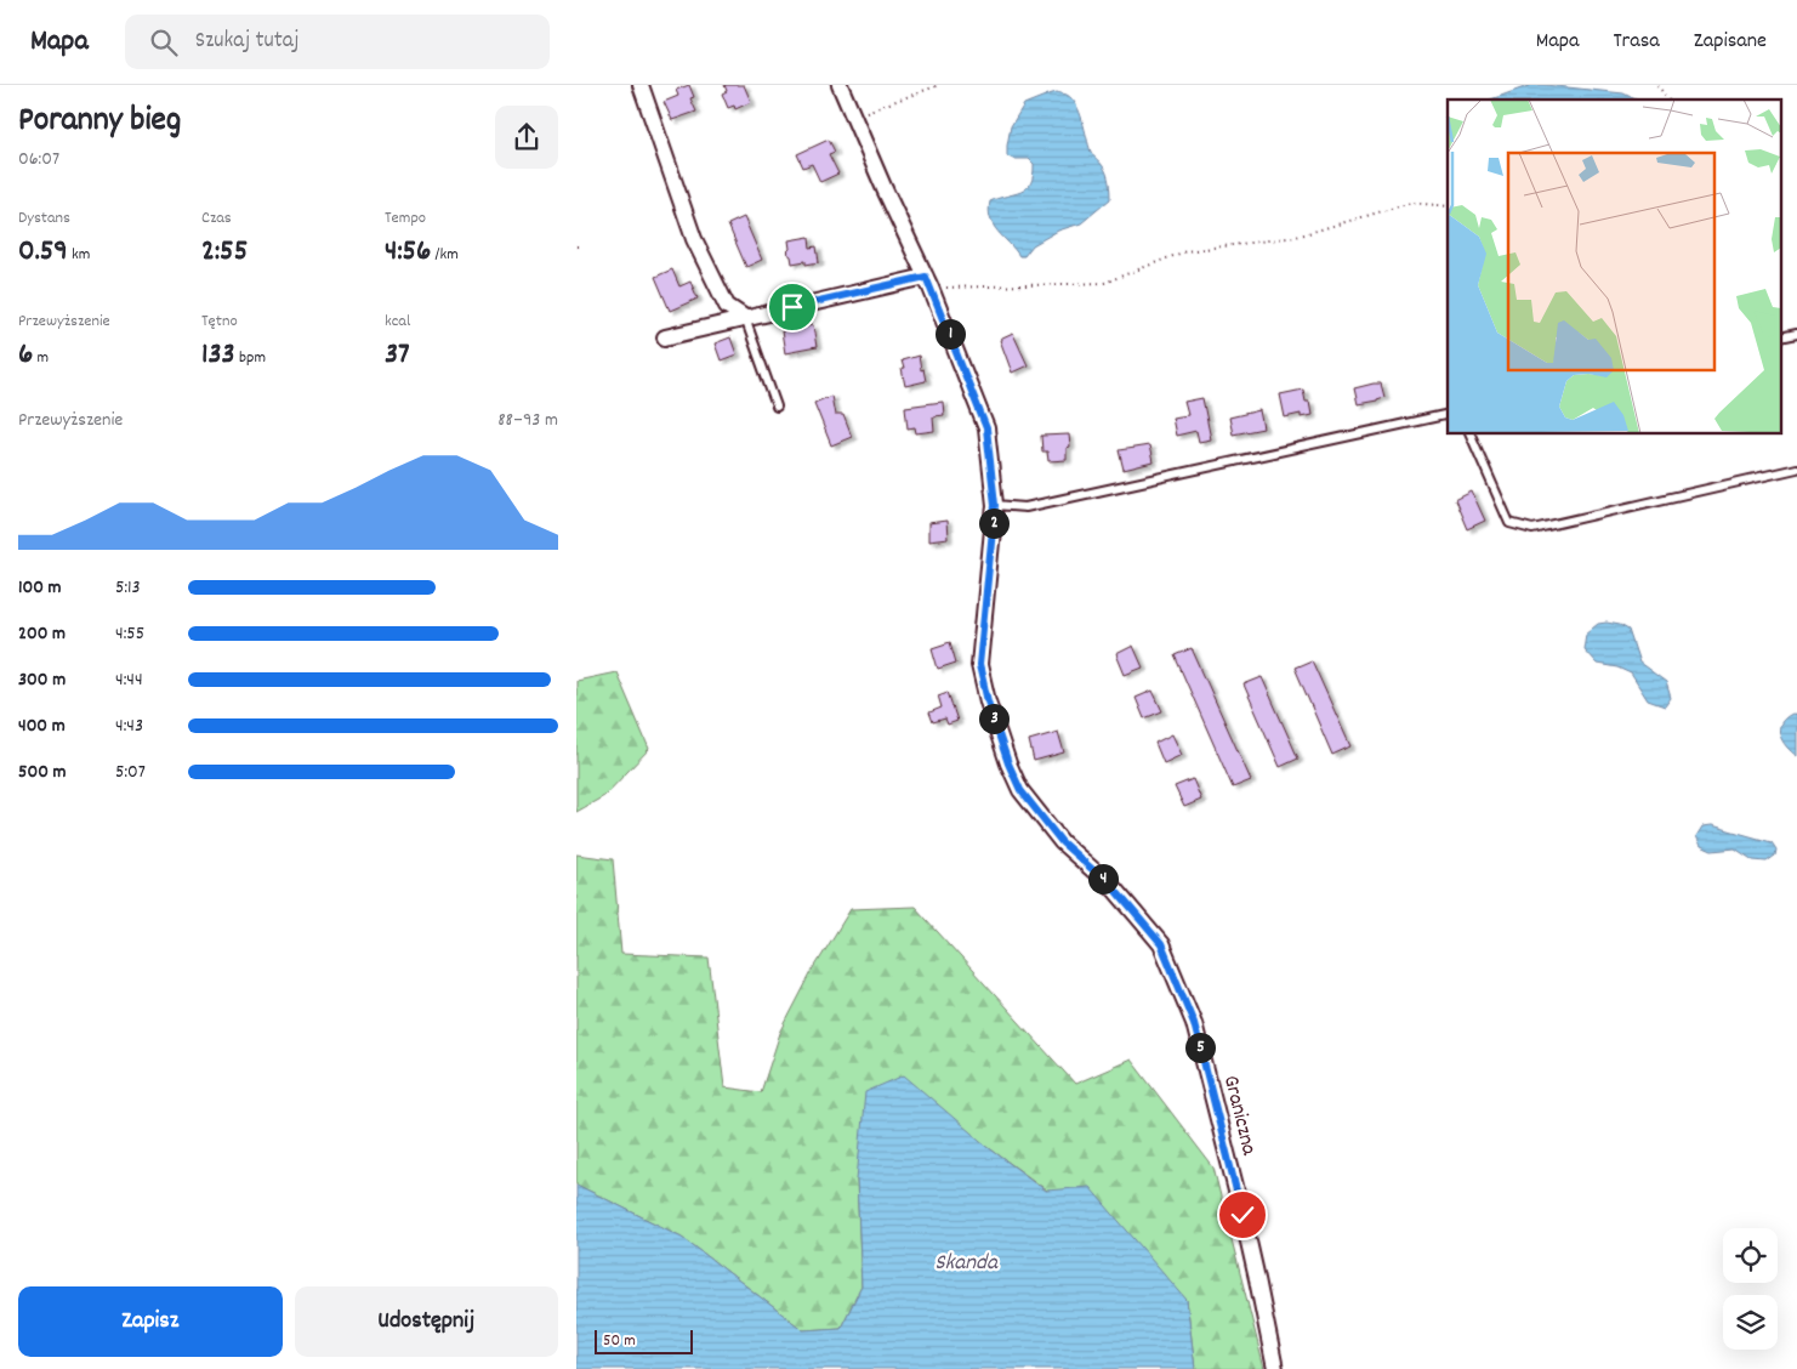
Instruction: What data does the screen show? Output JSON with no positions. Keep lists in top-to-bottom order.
{
  "streets": {
    "street": ["Graniczna"]
  },
  "water": ["Skanda"],
  "scale_bar": "50 m",
  "page": {
    "header": "Mapa",
    "search": "Szukaj tutaj",
    "nav": ["Mapa", "Trasa", "Zapisane"],
    "heading": ["Poranny bieg", "06:07"],
    "stats": [
      ["Dystans", "0.59 km"],
      ["Czas", "2:55"],
      ["Tempo", "4:56 /km"],
      ["Przewyższenie", "6 m"],
      ["Tętno", "133 bpm"],
      ["kcal", "37"]
    ],
    "pins": [
      "1",
      "2",
      "3",
      "4",
      "5"
    ],
    "chart": ["Przewyższenie", "88–93 m"],
    "list": [
      {
        "name": "100 m",
        "note": "5:13"
      },
      {
        "name": "200 m",
        "note": "4:55"
      },
      {
        "name": "300 m",
        "note": "4:44"
      },
      {
        "name": "400 m",
        "note": "4:43"
      },
      {
        "name": "500 m",
        "note": "5:07"
      }
    ],
    "buttons": ["Zapisz", "Udostępnij"],
    "scale": "50 m"
  }
}
